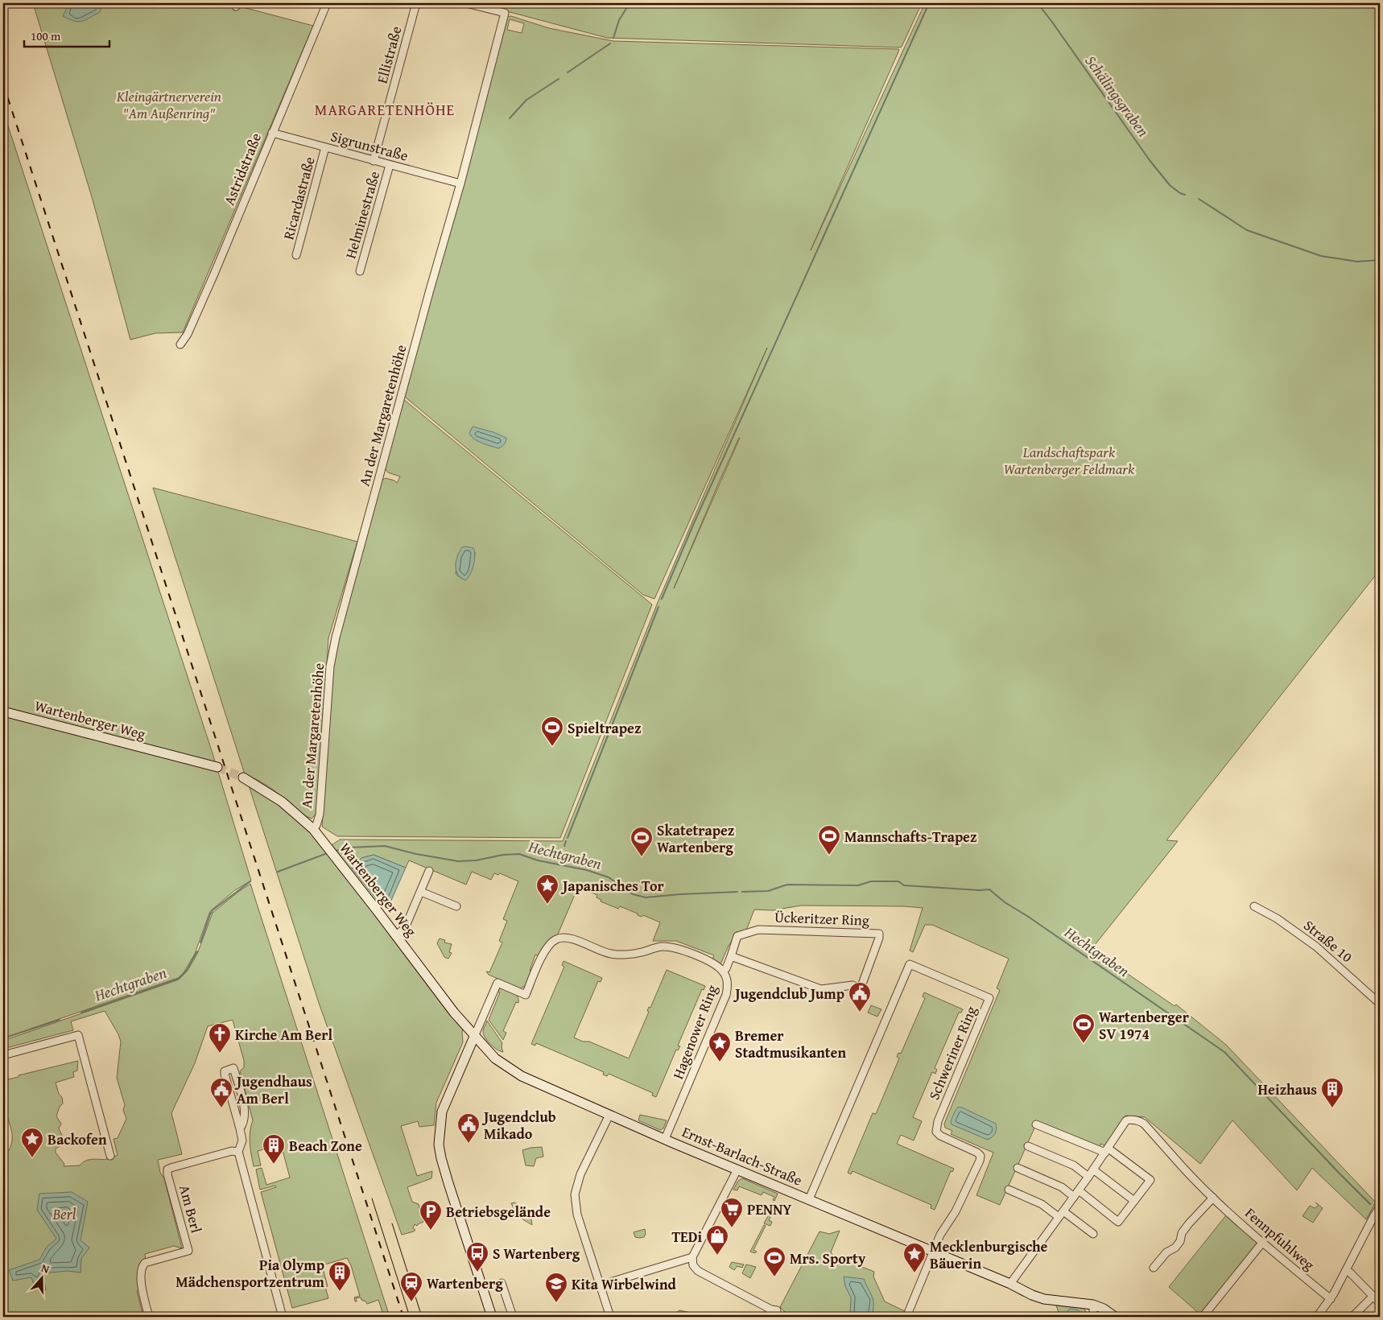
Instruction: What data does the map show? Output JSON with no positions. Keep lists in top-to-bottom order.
{
  "streets": {
    "main road": ["Wartenberger Weg", "Ernst-Barlach-Straße"],
    "street": [
      "Ellistraße",
      "Sigrunstraße",
      "Astridstraße",
      "Ricardastraße",
      "Helminestraße",
      "An der Margaretenhöhe",
      "Ückeritzer Ring",
      "Straße 10",
      "Hagenower Ring",
      "Schweriner Ring",
      "Am Berl",
      "Fennpfuhlweg"
    ]
  },
  "crossings": [
    ["Ellistraße", "Sigrunstraße"],
    ["Sigrunstraße", "Astridstraße"],
    ["Sigrunstraße", "Ricardastraße"],
    ["Sigrunstraße", "Helminestraße"],
    ["Sigrunstraße", "An der Margaretenhöhe"],
    ["An der Margaretenhöhe", "Wartenberger Weg"],
    ["Wartenberger Weg", "Hagenower Ring"],
    ["Wartenberger Weg", "Ernst-Barlach-Straße"],
    ["Ückeritzer Ring", "Hagenower Ring"],
    ["Hagenower Ring", "Ernst-Barlach-Straße"],
    ["Schweriner Ring", "Ernst-Barlach-Straße"],
    ["Ernst-Barlach-Straße", "Fennpfuhlweg"]
  ],
  "districts": ["MARGARETENHÖHE"],
  "water": ["Schälingsgraben", "Hechtgraben", "Berl"],
  "parks": ["Kleingärtnerverein \"Am Außenring\"", "Landschaftspark Wartenberger Feldmark"],
  "places": {
    "sports": [
      "Spieltrapez",
      "Mannschafts-Trapez",
      "Skatetrapez Wartenberg",
      "Wartenberger SV 1974",
      "Mrs. Sporty"
    ],
    "place": [
      "Japanisches Tor",
      "Bremer Stadtmusikanten",
      "Backofen",
      "Mecklenburgische Bäuerin"
    ],
    "public building": ["Jugendclub Jump", "Jugendhaus Am Berl", "Jugendclub Mikado"],
    "church": ["Kirche Am Berl"],
    "building": ["Heizhaus", "Beach Zone", "Pia Olymp Mädchensportzentrum"],
    "supermarket": ["PENNY"],
    "parking": ["Betriebsgelände"],
    "shop": ["TEDi"],
    "bus stop": ["S Wartenberg"],
    "station": ["Wartenberg"],
    "school or university": ["Kita Wirbelwind"]
  },
  "scale_bar": "100 m",
  "north": "top"
}
